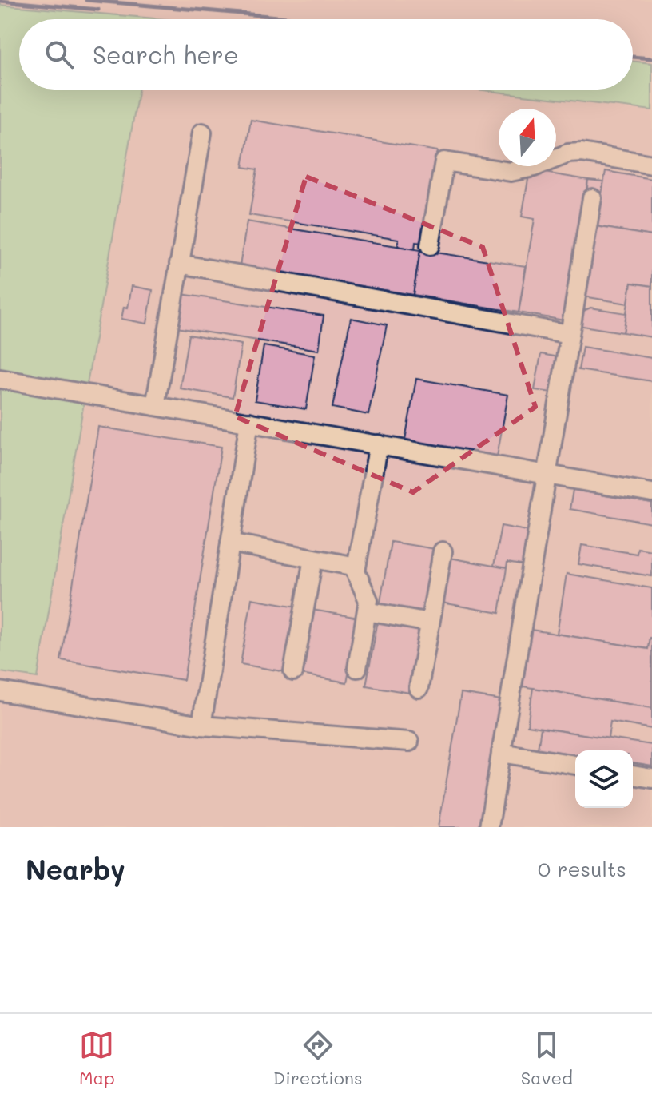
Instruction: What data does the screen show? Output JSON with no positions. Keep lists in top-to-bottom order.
{
  "north": "top",
  "page": {
    "search": "Search here",
    "heading": ["Nearby", "0 results"],
    "nav": ["Map", "Directions", "Saved"]
  }
}
